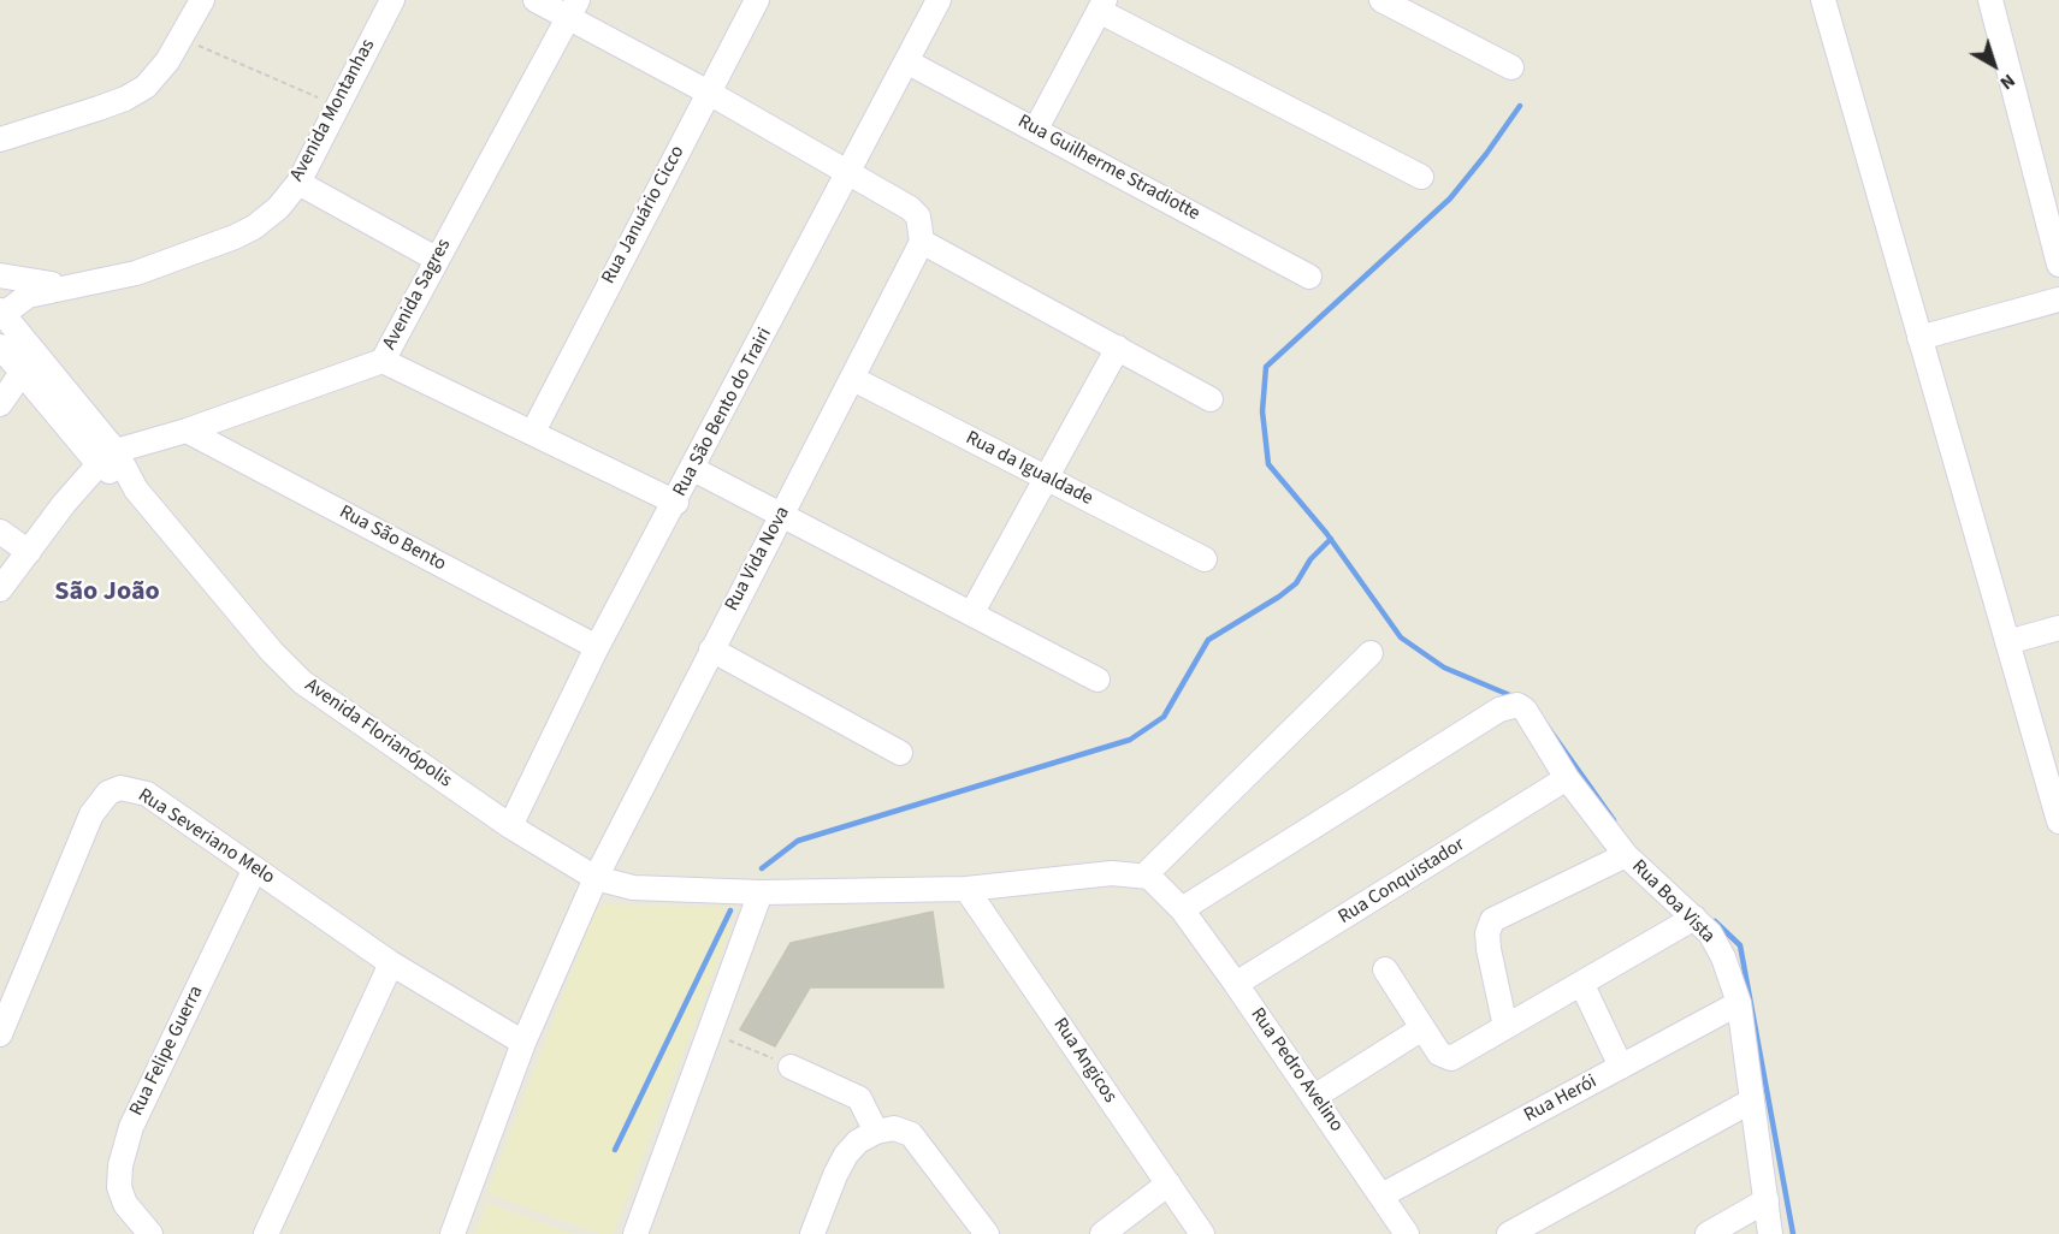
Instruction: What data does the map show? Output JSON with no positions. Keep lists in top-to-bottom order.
{
  "streets": {
    "street": [
      "Avenida Montanhas",
      "Rua Guilherme Stradiotte",
      "Rua Januário Cicco",
      "Avenida Sagres",
      "Rua São Bento do Trairi",
      "Rua da Igualdade",
      "Rua São Bento",
      "Rua Vida Nova",
      "Avenida Florianópolis",
      "Rua Severiano Melo",
      "Rua Conquistador",
      "Rua Boa Vista",
      "Rua Felipe Guerra",
      "Rua Angicos",
      "Rua Pedro Avelino",
      "Rua Herói"
    ]
  },
  "crossings": [
    ["Avenida Montanhas", "Avenida Florianópolis"],
    ["Rua Guilherme Stradiotte", "Rua São Bento do Trairi"],
    ["Avenida Sagres", "Rua São Bento"],
    ["Avenida Sagres", "Avenida Florianópolis"],
    ["Rua São Bento do Trairi", "Rua São Bento"],
    ["Rua São Bento do Trairi", "Avenida Florianópolis"],
    ["Rua da Igualdade", "Rua Vida Nova"],
    ["Rua Vida Nova", "Avenida Florianópolis"],
    ["Rua Vida Nova", "Rua Severiano Melo"],
    ["Rua Severiano Melo", "Rua Felipe Guerra"],
    ["Rua Conquistador", "Rua Boa Vista"],
    ["Rua Conquistador", "Rua Pedro Avelino"],
    ["Rua Boa Vista", "Rua Pedro Avelino"],
    ["Rua Boa Vista", "Rua Herói"],
    ["Rua Pedro Avelino", "Rua Herói"]
  ],
  "districts": ["São João"],
  "north": "bottom right"
}
